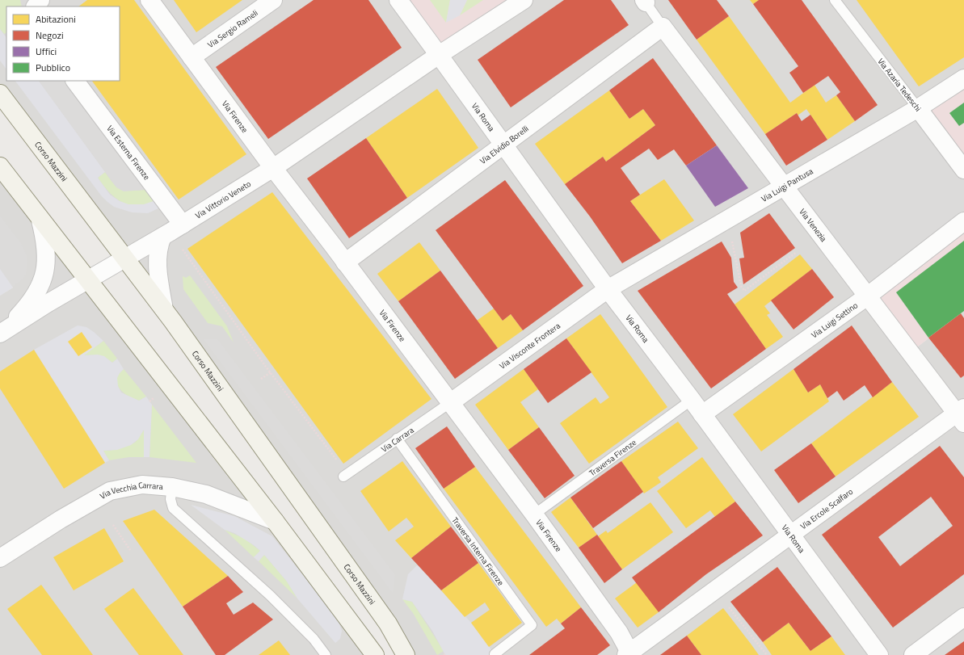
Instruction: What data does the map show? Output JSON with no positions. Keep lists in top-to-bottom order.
{
  "streets": {
    "street": [
      "Via Sergio Rameli",
      "Via Azaria Tedeschi",
      "Via Roma",
      "Via Firenze",
      "Via Elvidio Borelli",
      "Via Esterna Firenze",
      "Corso Mazzini",
      "Via Luigi Pantusa",
      "Via Vittorio Veneto",
      "Via Venezia",
      "Via Luigi Settino",
      "Via Visconte Frontera",
      "Via Vecchia Carrara",
      "Via Ercole Scalfaro"
    ],
    "lane": ["Via Carrara", "Traversa Firenze", "Traversa Interna Firenze"]
  },
  "crossings": [
    ["Via Sergio Rameli", "Via Firenze"],
    ["Via Azaria Tedeschi", "Via Luigi Pantusa"],
    ["Via Roma", "Via Elvidio Borelli"],
    ["Via Roma", "Via Luigi Pantusa"],
    ["Via Roma", "Via Vittorio Veneto"],
    ["Via Roma", "Via Luigi Settino"],
    ["Via Roma", "Via Visconte Frontera"],
    ["Via Roma", "Traversa Firenze"],
    ["Via Roma", "Via Ercole Scalfaro"],
    ["Via Firenze", "Via Elvidio Borelli"],
    ["Via Firenze", "Via Vittorio Veneto"],
    ["Via Firenze", "Via Visconte Frontera"],
    ["Via Firenze", "Via Carrara"],
    ["Via Firenze", "Traversa Firenze"],
    ["Via Firenze", "Via Ercole Scalfaro"],
    ["Via Elvidio Borelli", "Via Venezia"],
    ["Via Esterna Firenze", "Via Vittorio Veneto"],
    ["Corso Mazzini", "Via Vittorio Veneto"],
    ["Via Luigi Pantusa", "Via Venezia"],
    ["Via Luigi Pantusa", "Via Visconte Frontera"],
    ["Via Venezia", "Via Luigi Settino"],
    ["Via Venezia", "Via Ercole Scalfaro"],
    ["Via Visconte Frontera", "Via Carrara"],
    ["Via Carrara", "Traversa Interna Firenze"]
  ],
  "legend": [
    "Abitazioni",
    "Negozi",
    "Uffici",
    "Pubblico"
  ]
}
